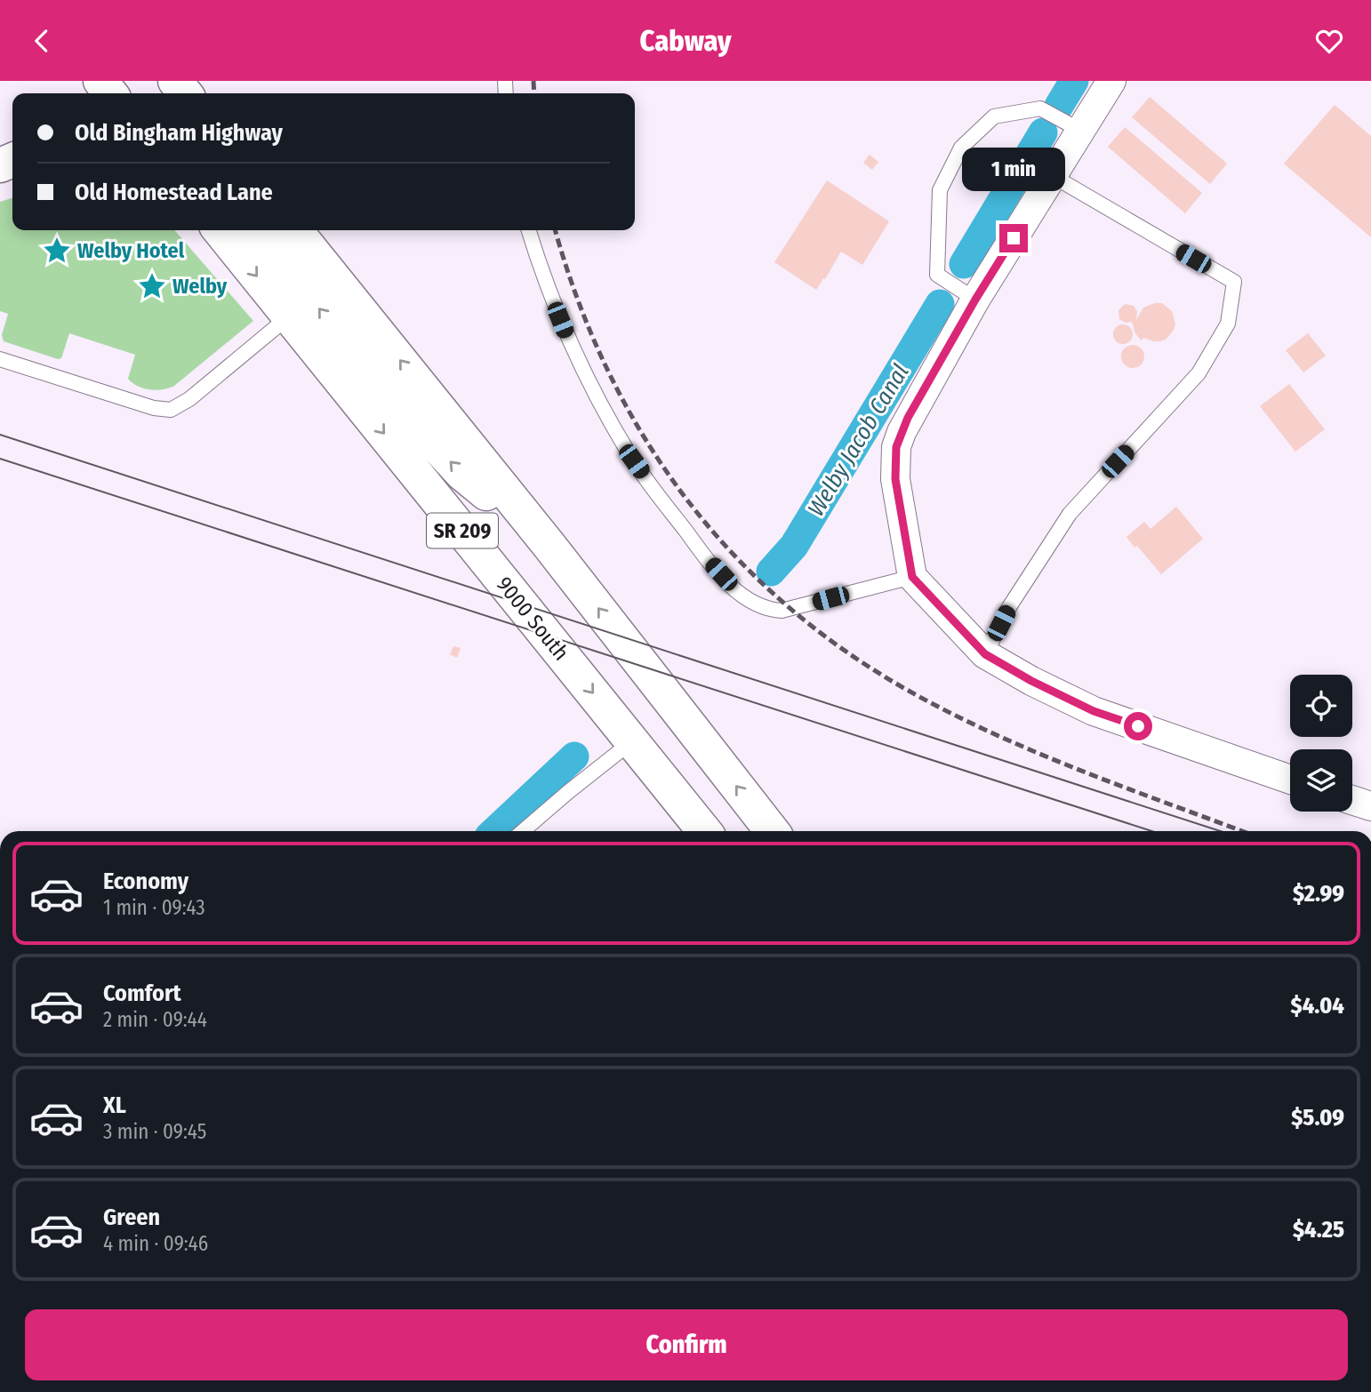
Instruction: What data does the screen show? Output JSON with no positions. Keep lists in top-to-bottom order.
{
  "streets": {
    "main road": ["SR 209", "9000 South"]
  },
  "water": ["Welby Jacob Canal"],
  "places": {
    "place": ["Welby Hotel", "Welby"]
  },
  "page": {
    "header": "Cabway",
    "banner": ["Old Bingham Highway", "Old Homestead Lane"],
    "bubble": "1 min",
    "list": [
      {
        "name": "Economy",
        "note": "1 min · 09:43",
        "value": "$2.99"
      },
      {
        "name": "Comfort",
        "note": "2 min · 09:44",
        "value": "$4.04"
      },
      {
        "name": "XL",
        "note": "3 min · 09:45",
        "value": "$5.09"
      },
      {
        "name": "Green",
        "note": "4 min · 09:46",
        "value": "$4.25"
      }
    ],
    "buttons": "Confirm"
  }
}
